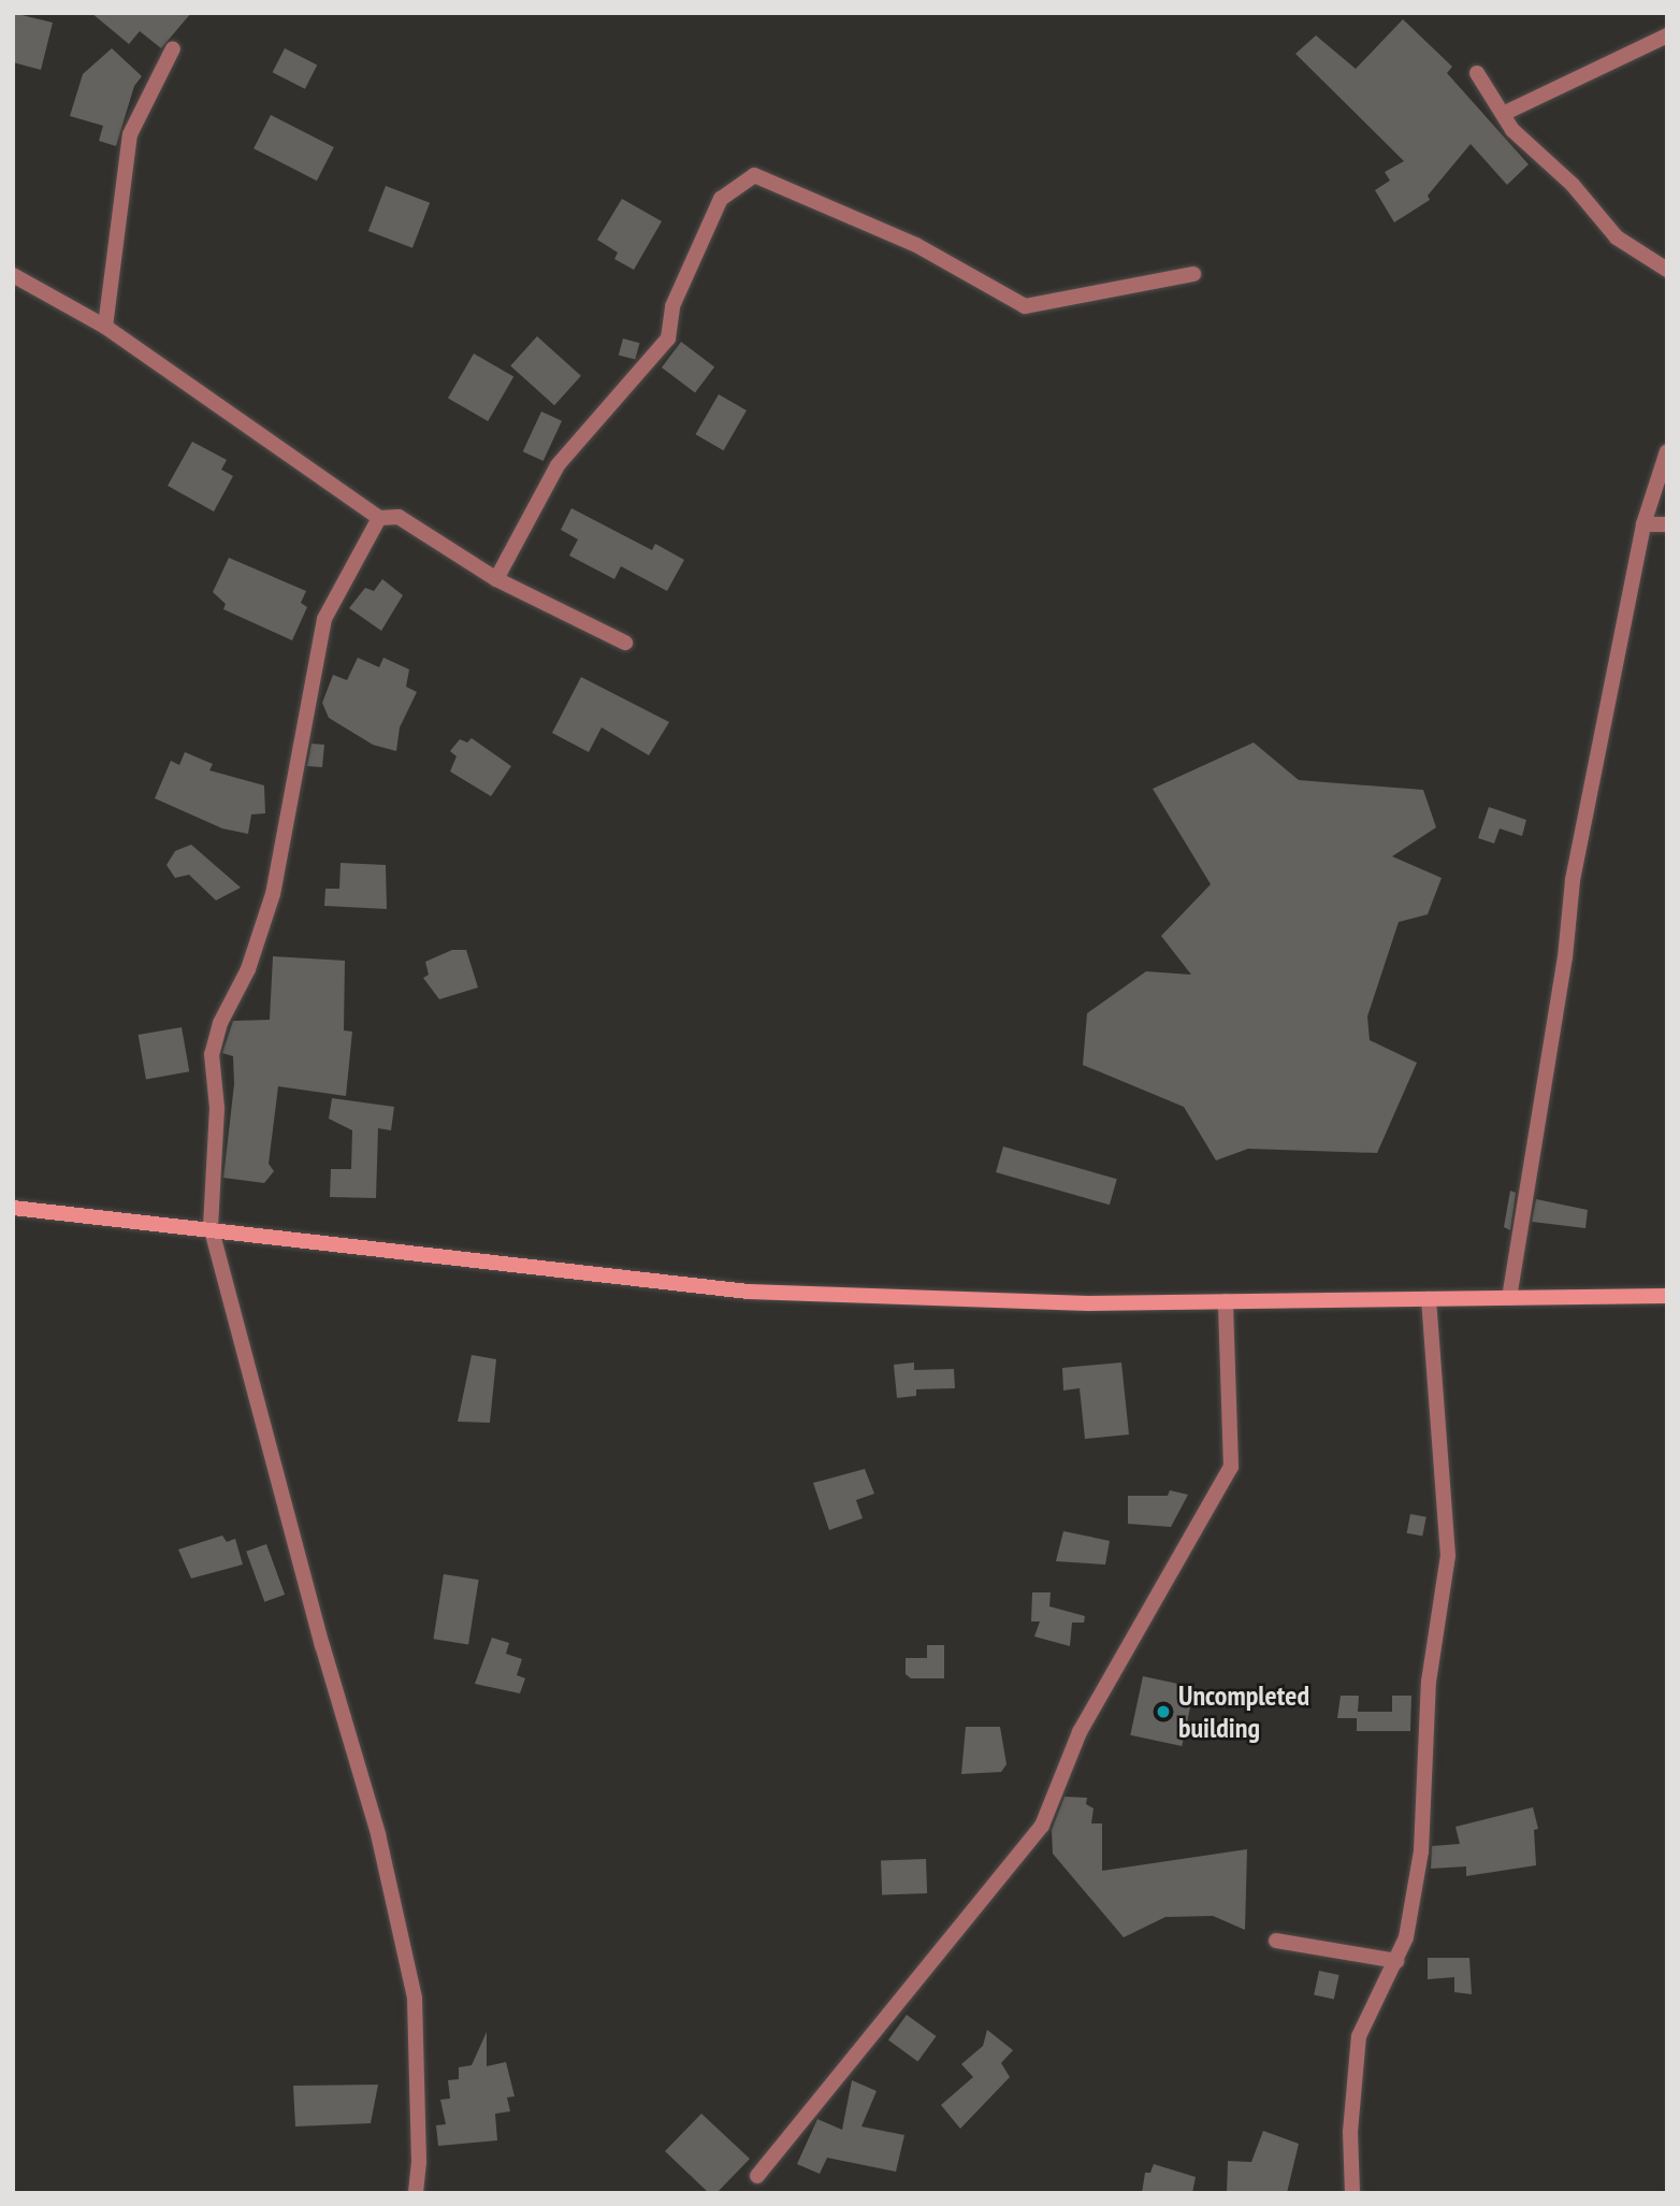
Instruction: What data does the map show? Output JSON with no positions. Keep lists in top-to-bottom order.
{
  "places": ["Uncompleted building"]
}
